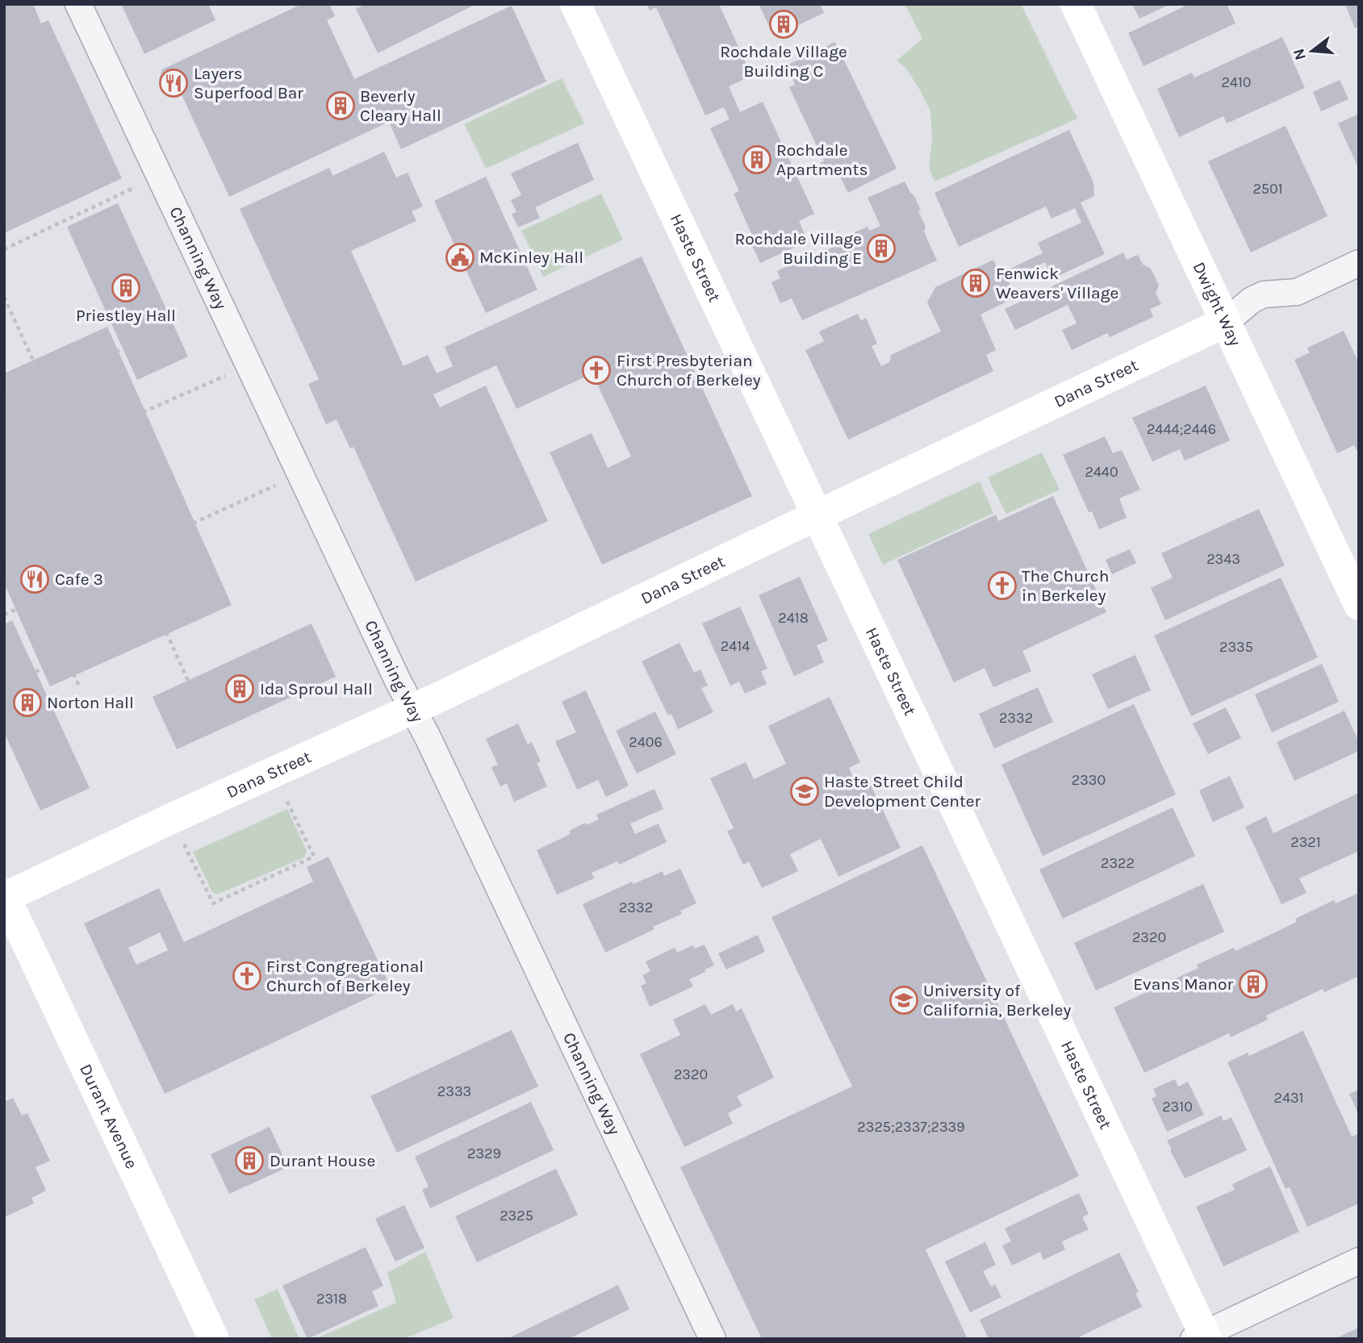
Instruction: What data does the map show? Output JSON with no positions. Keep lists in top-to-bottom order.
{
  "streets": {
    "main road": [
      "Haste Street",
      "Dwight Way",
      "Dana Street",
      "Durant Avenue"
    ],
    "street": ["Channing Way"]
  },
  "crossings": [
    ["Haste Street", "Dana Street"],
    ["Channing Way", "Dana Street"],
    ["Dwight Way", "Dana Street"],
    ["Dana Street", "Durant Avenue"]
  ],
  "places": {
    "building": [
      "Rochdale Village Building C",
      "Beverly Cleary Hall",
      "Rochdale Apartments",
      "Rochdale Village Building E",
      "Fenwick Weavers' Village",
      "Priestley Hall",
      "Ida Sproul Hall",
      "Norton Hall",
      "Evans Manor",
      "Durant House"
    ],
    "restaurant": ["Layers Superfood Bar", "Cafe 3"],
    "public building": ["McKinley Hall"],
    "church": ["First Presbyterian Church of Berkeley", "The Church in Berkeley", "First Congregational Church of Berkeley"],
    "school or university": ["Haste Street Child Development Center", "University of California, Berkeley"]
  },
  "house_numbers": [
    "2410",
    "2501",
    "2444;2446",
    "2440",
    "2343",
    "2418",
    "2414",
    "2335",
    "2332",
    "2406",
    "2330",
    "2321",
    "2322",
    "2332",
    "2320",
    "2320",
    "2333",
    "2431",
    "2310",
    "2325;2337;2339",
    "2329",
    "2325",
    "2318"
  ],
  "north": "left"
}
